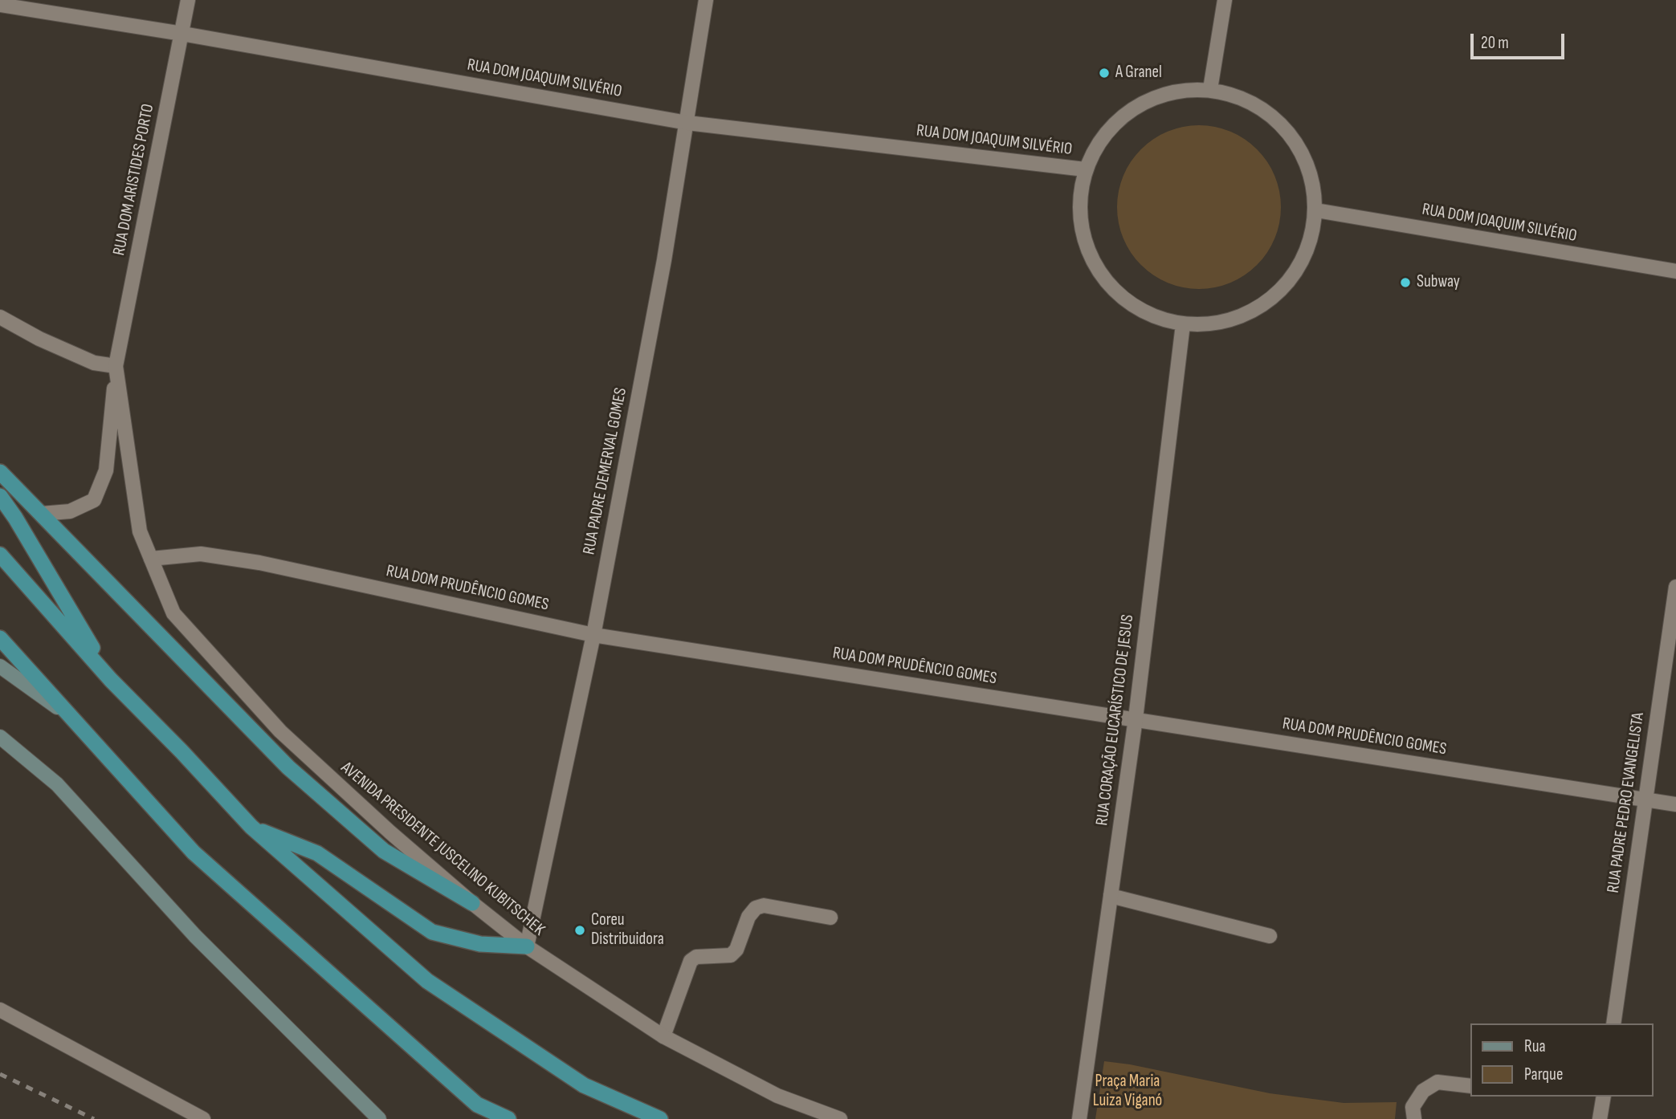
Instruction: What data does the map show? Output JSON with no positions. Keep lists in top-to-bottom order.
{
  "streets": {
    "street": [
      "RUA DOM JOAQUIM SILVÉRIO",
      "RUA DOM ARISTIDES PORTO",
      "RUA PADRE DEMERVAL GOMES",
      "RUA DOM PRUDÊNCIO GOMES",
      "RUA CORAÇÃO EUCARÍSTICO DE JESUS",
      "RUA PADRE PEDRO EVANGELISTA",
      "AVENIDA PRESIDENTE JUSCELINO KUBITSCHEK"
    ]
  },
  "crossings": [
    ["RUA DOM JOAQUIM SILVÉRIO", "RUA DOM ARISTIDES PORTO"],
    ["RUA DOM JOAQUIM SILVÉRIO", "RUA PADRE DEMERVAL GOMES"],
    ["RUA DOM ARISTIDES PORTO", "RUA DOM PRUDÊNCIO GOMES"],
    ["RUA DOM ARISTIDES PORTO", "AVENIDA PRESIDENTE JUSCELINO KUBITSCHEK"],
    ["RUA PADRE DEMERVAL GOMES", "RUA DOM PRUDÊNCIO GOMES"],
    ["RUA PADRE DEMERVAL GOMES", "AVENIDA PRESIDENTE JUSCELINO KUBITSCHEK"],
    ["RUA DOM PRUDÊNCIO GOMES", "RUA CORAÇÃO EUCARÍSTICO DE JESUS"],
    ["RUA DOM PRUDÊNCIO GOMES", "RUA PADRE PEDRO EVANGELISTA"],
    ["RUA DOM PRUDÊNCIO GOMES", "AVENIDA PRESIDENTE JUSCELINO KUBITSCHEK"]
  ],
  "parks": ["Praça Maria Luiza Viganó"],
  "places": ["A Granel", "Subway", "Coreu Distribuidora"],
  "legend": ["Rua", "Parque"],
  "scale_bar": "20 m"
}
